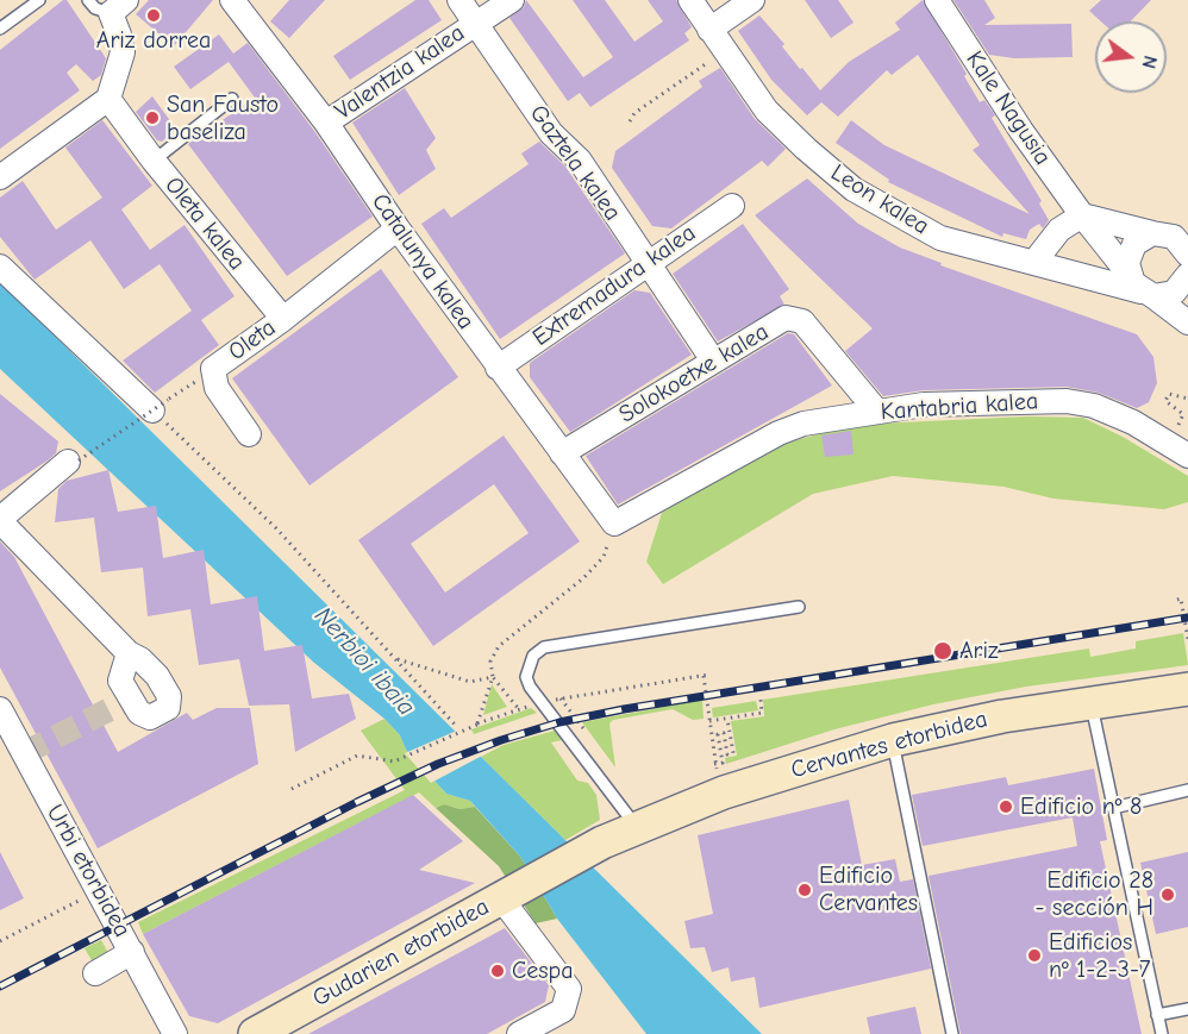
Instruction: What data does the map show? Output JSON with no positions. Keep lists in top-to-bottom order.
{
  "streets": {
    "street": [
      "Valentzia kalea",
      "Kale Nagusia",
      "Gaztela kalea",
      "Leon kalea",
      "Oleta kalea",
      "Catalunya kalea",
      "Extremadura kalea",
      "Oleta",
      "Solokoetxe kalea",
      "Kantabria kalea",
      "Cervantes etorbidea",
      "Urbi etorbidea",
      "Gudarien etorbidea"
    ]
  },
  "crossings": [
    ["Valentzia kalea", "Gaztela kalea"],
    ["Valentzia kalea", "Catalunya kalea"],
    ["Kale Nagusia", "Leon kalea"],
    ["Gaztela kalea", "Extremadura kalea"],
    ["Gaztela kalea", "Solokoetxe kalea"],
    ["Oleta kalea", "Oleta"],
    ["Catalunya kalea", "Extremadura kalea"],
    ["Catalunya kalea", "Solokoetxe kalea"],
    ["Catalunya kalea", "Kantabria kalea"],
    ["Solokoetxe kalea", "Kantabria kalea"],
    ["Cervantes etorbidea", "Gudarien etorbidea"]
  ],
  "water": ["Nerbioi ibaia"],
  "places": [
    "Ariz dorrea",
    "San Fausto baseliza",
    "Ariz",
    "Edificio nº 8",
    "Edificio Cervantes",
    "Edificio 28 - sección H",
    "Edificios nº 1-2-3-7",
    "Cespa"
  ],
  "north": "right"
}
